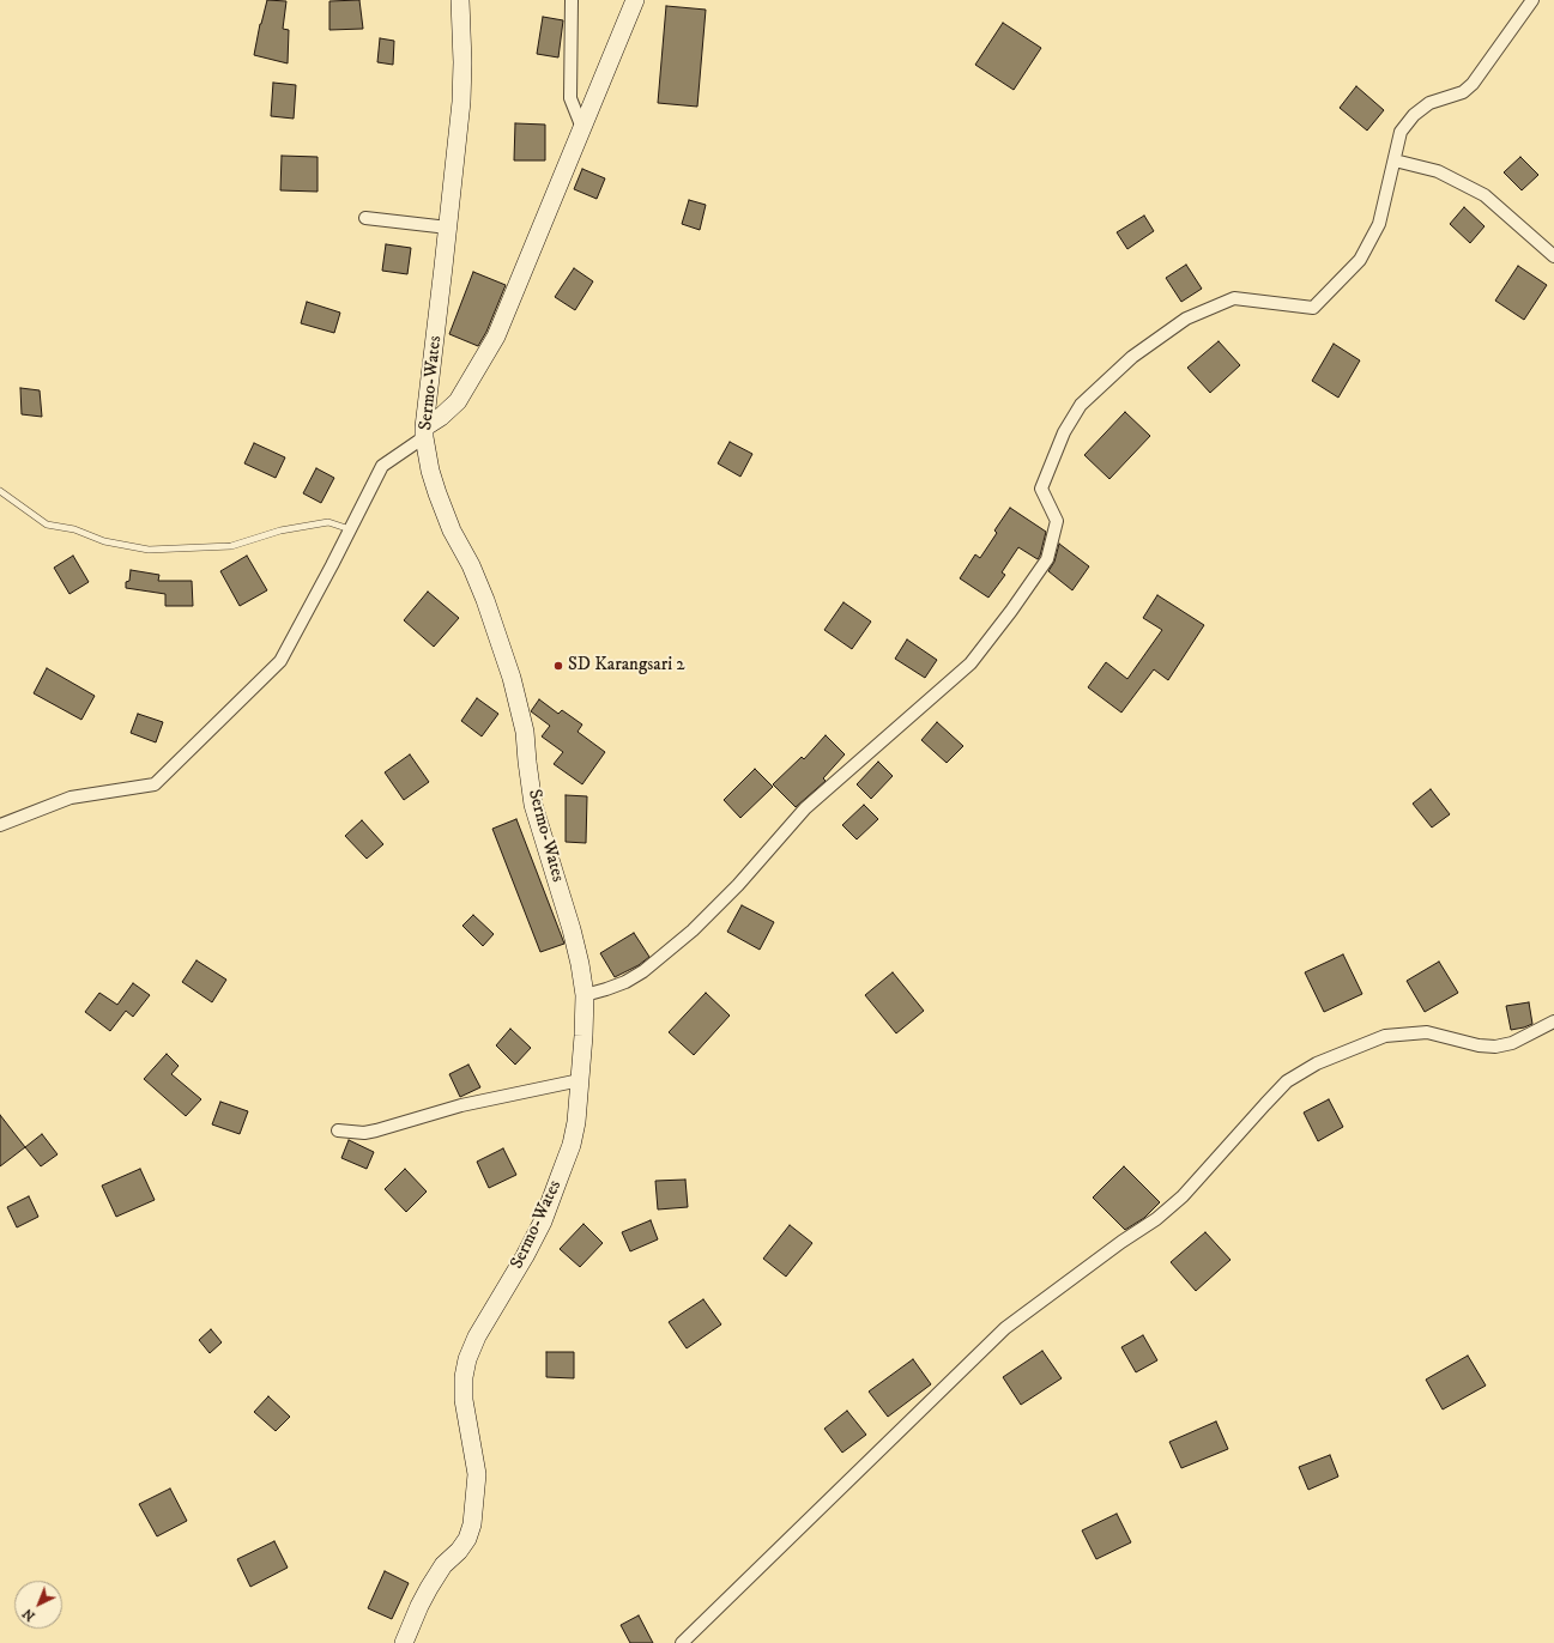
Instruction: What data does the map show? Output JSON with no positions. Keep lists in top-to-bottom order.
{
  "streets": {
    "main road": ["Sermo-Wates"]
  },
  "places": ["SD Karangsari 2"],
  "north": "bottom left"
}
